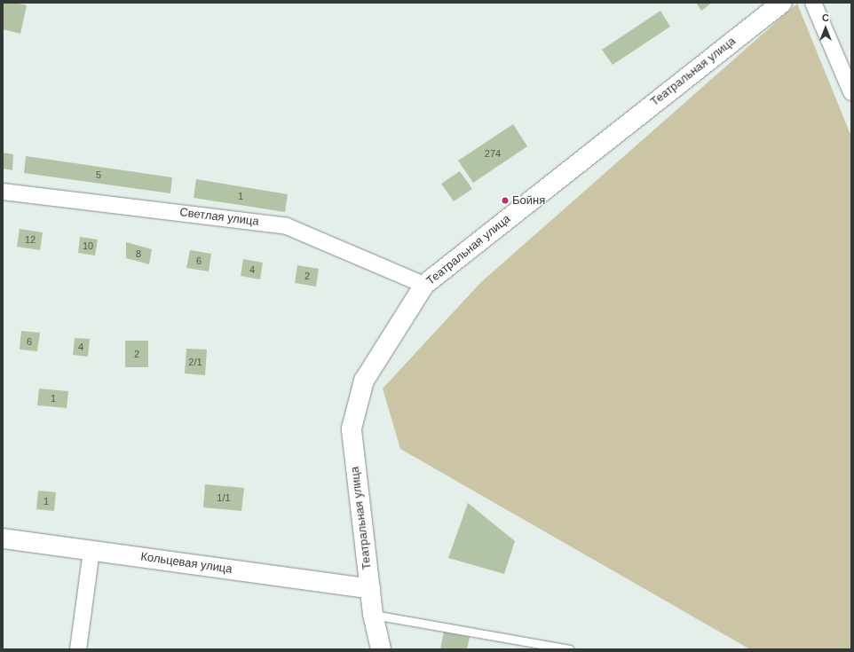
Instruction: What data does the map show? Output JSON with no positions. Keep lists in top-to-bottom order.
{
  "streets": {
    "main road": ["Театральная улица", "Кольцевая улица"],
    "street": ["Светлая улица"]
  },
  "crossings": [
    ["Театральная улица", "Светлая улица"],
    ["Театральная улица", "Кольцевая улица"]
  ],
  "places": ["Бойня"],
  "house_numbers": [
    "274",
    "5",
    "1",
    "12",
    "10",
    "8",
    "6",
    "4",
    "2",
    "6",
    "4",
    "2",
    "2/1",
    "1",
    "1/1",
    "1"
  ],
  "north": "top"
}
